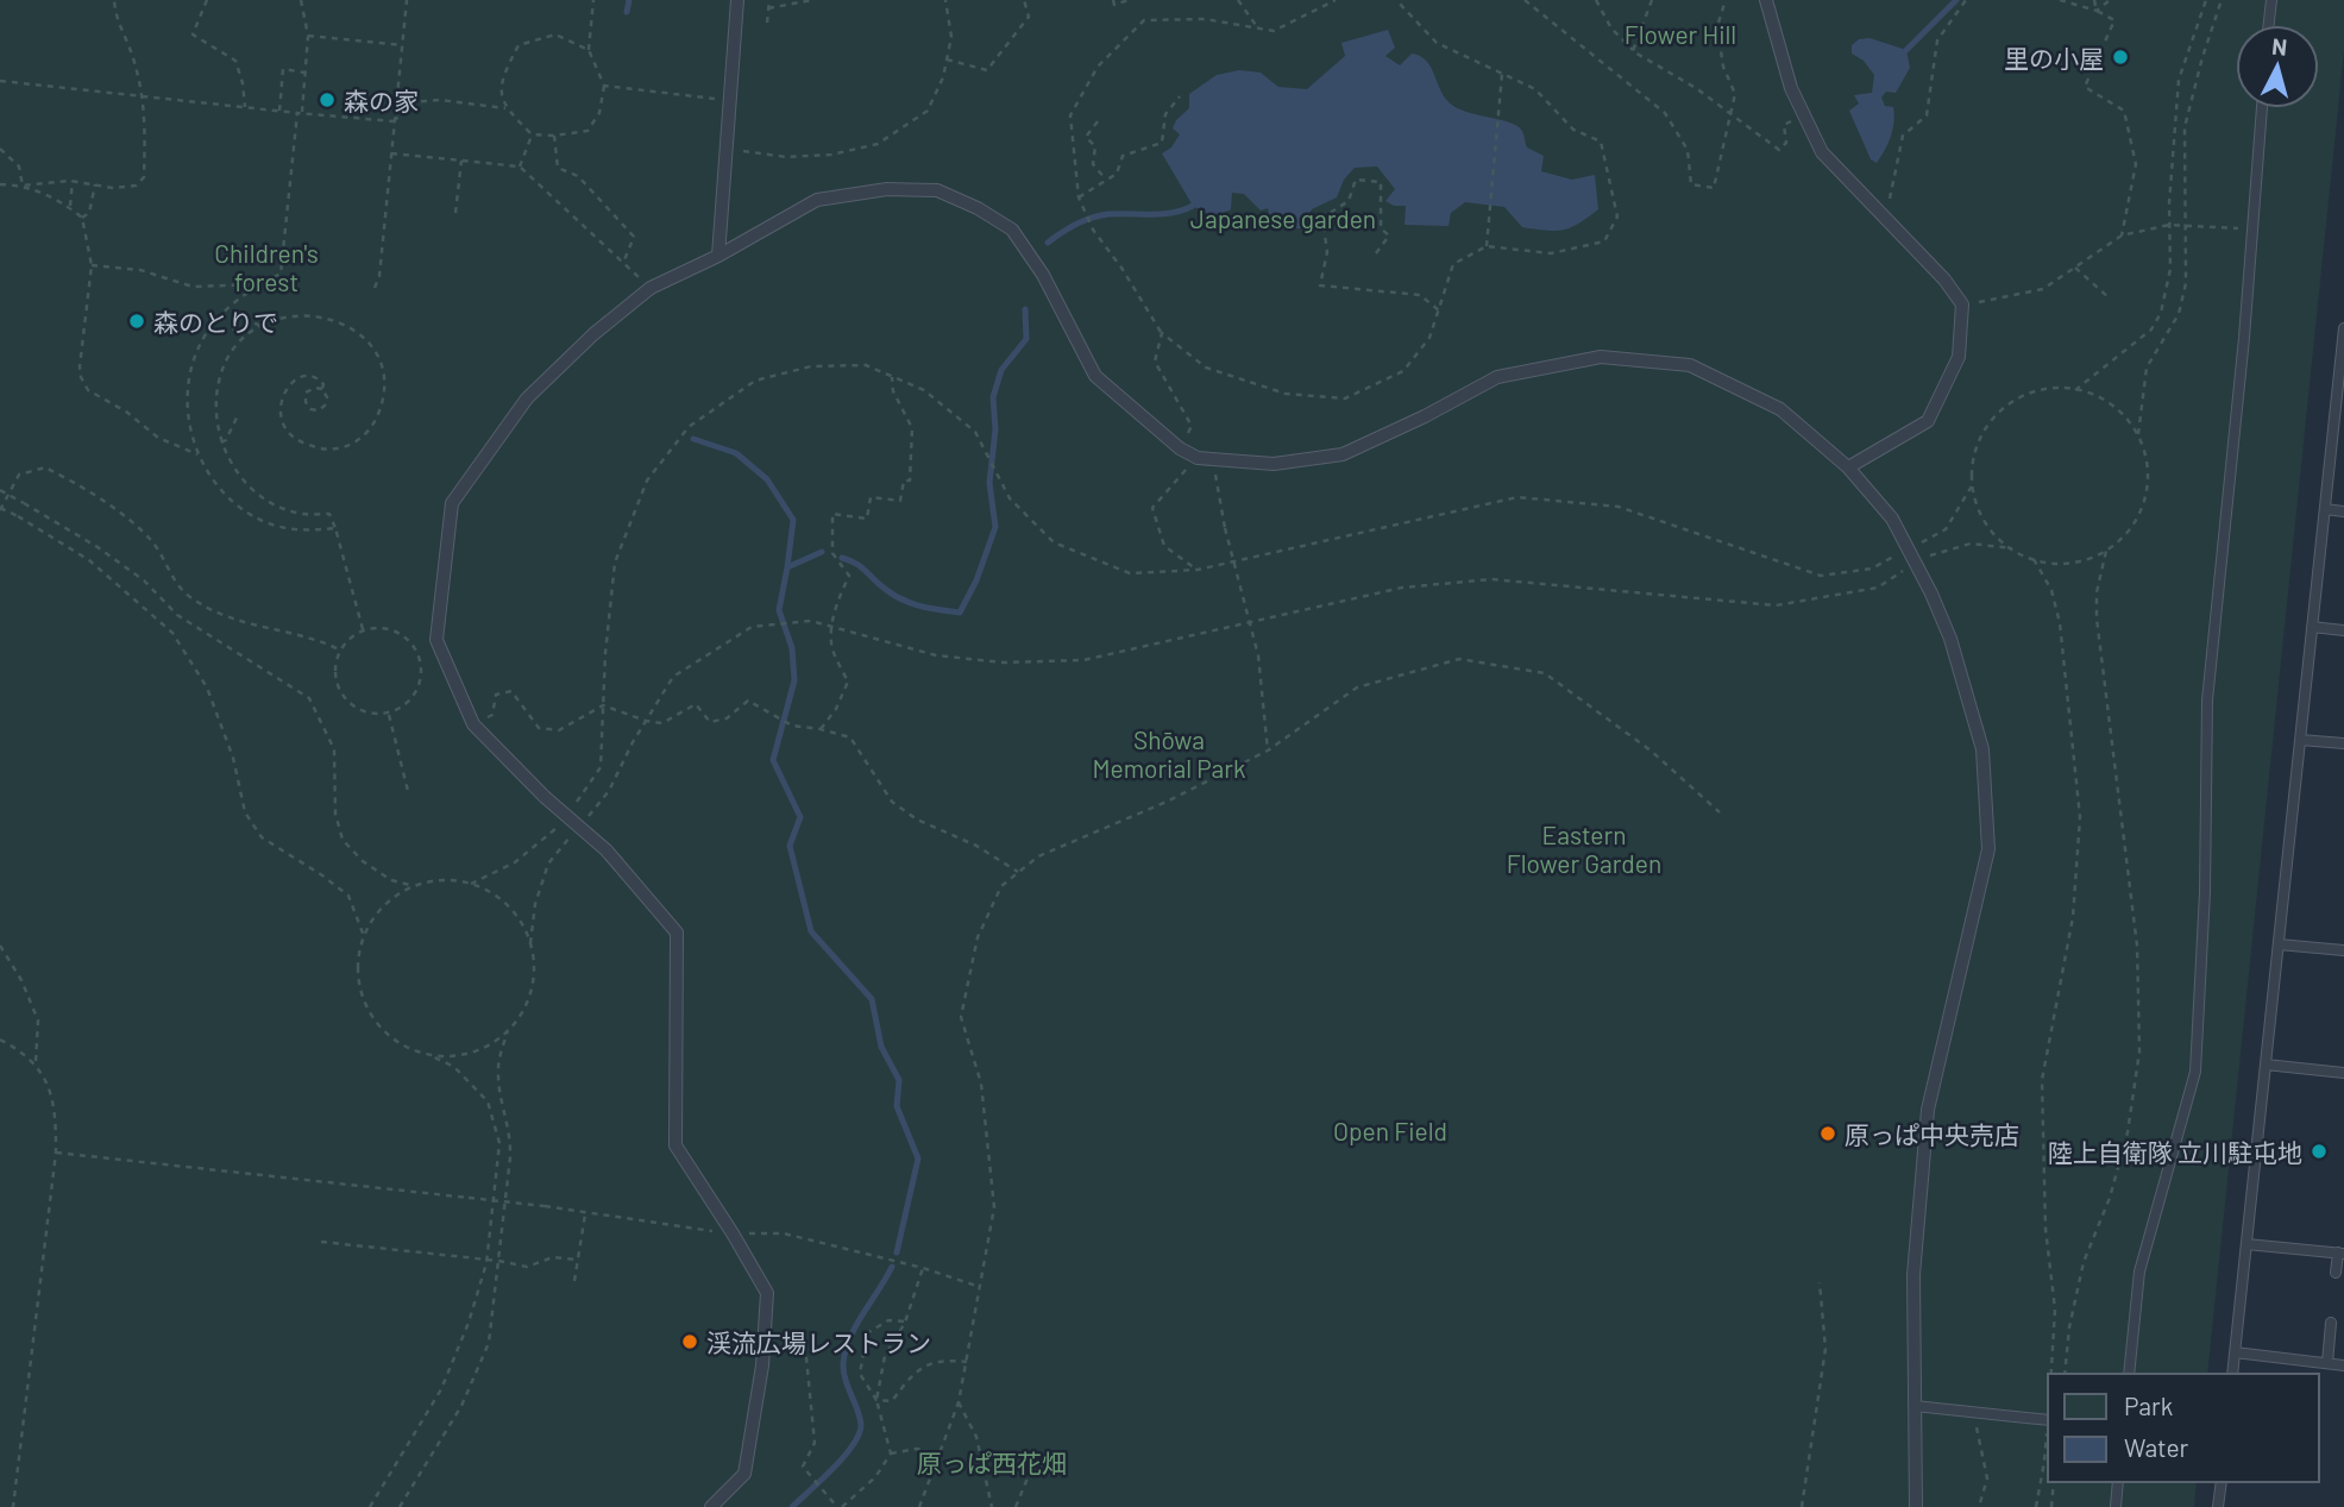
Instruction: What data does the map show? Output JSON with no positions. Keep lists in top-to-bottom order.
{
  "parks": [
    "Flower Hill",
    "Japanese garden",
    "Children's forest",
    "Shōwa Memorial Park",
    "Eastern Flower Garden",
    "Open Field",
    "原っぱ西花畑"
  ],
  "places": [
    "里の小屋",
    "森の家",
    "森のとりで",
    "原っぱ中央売店",
    "陸上自衛隊 立川駐屯地",
    "渓流広場レストラン"
  ],
  "legend": ["Park", "Water"],
  "north": "top"
}
